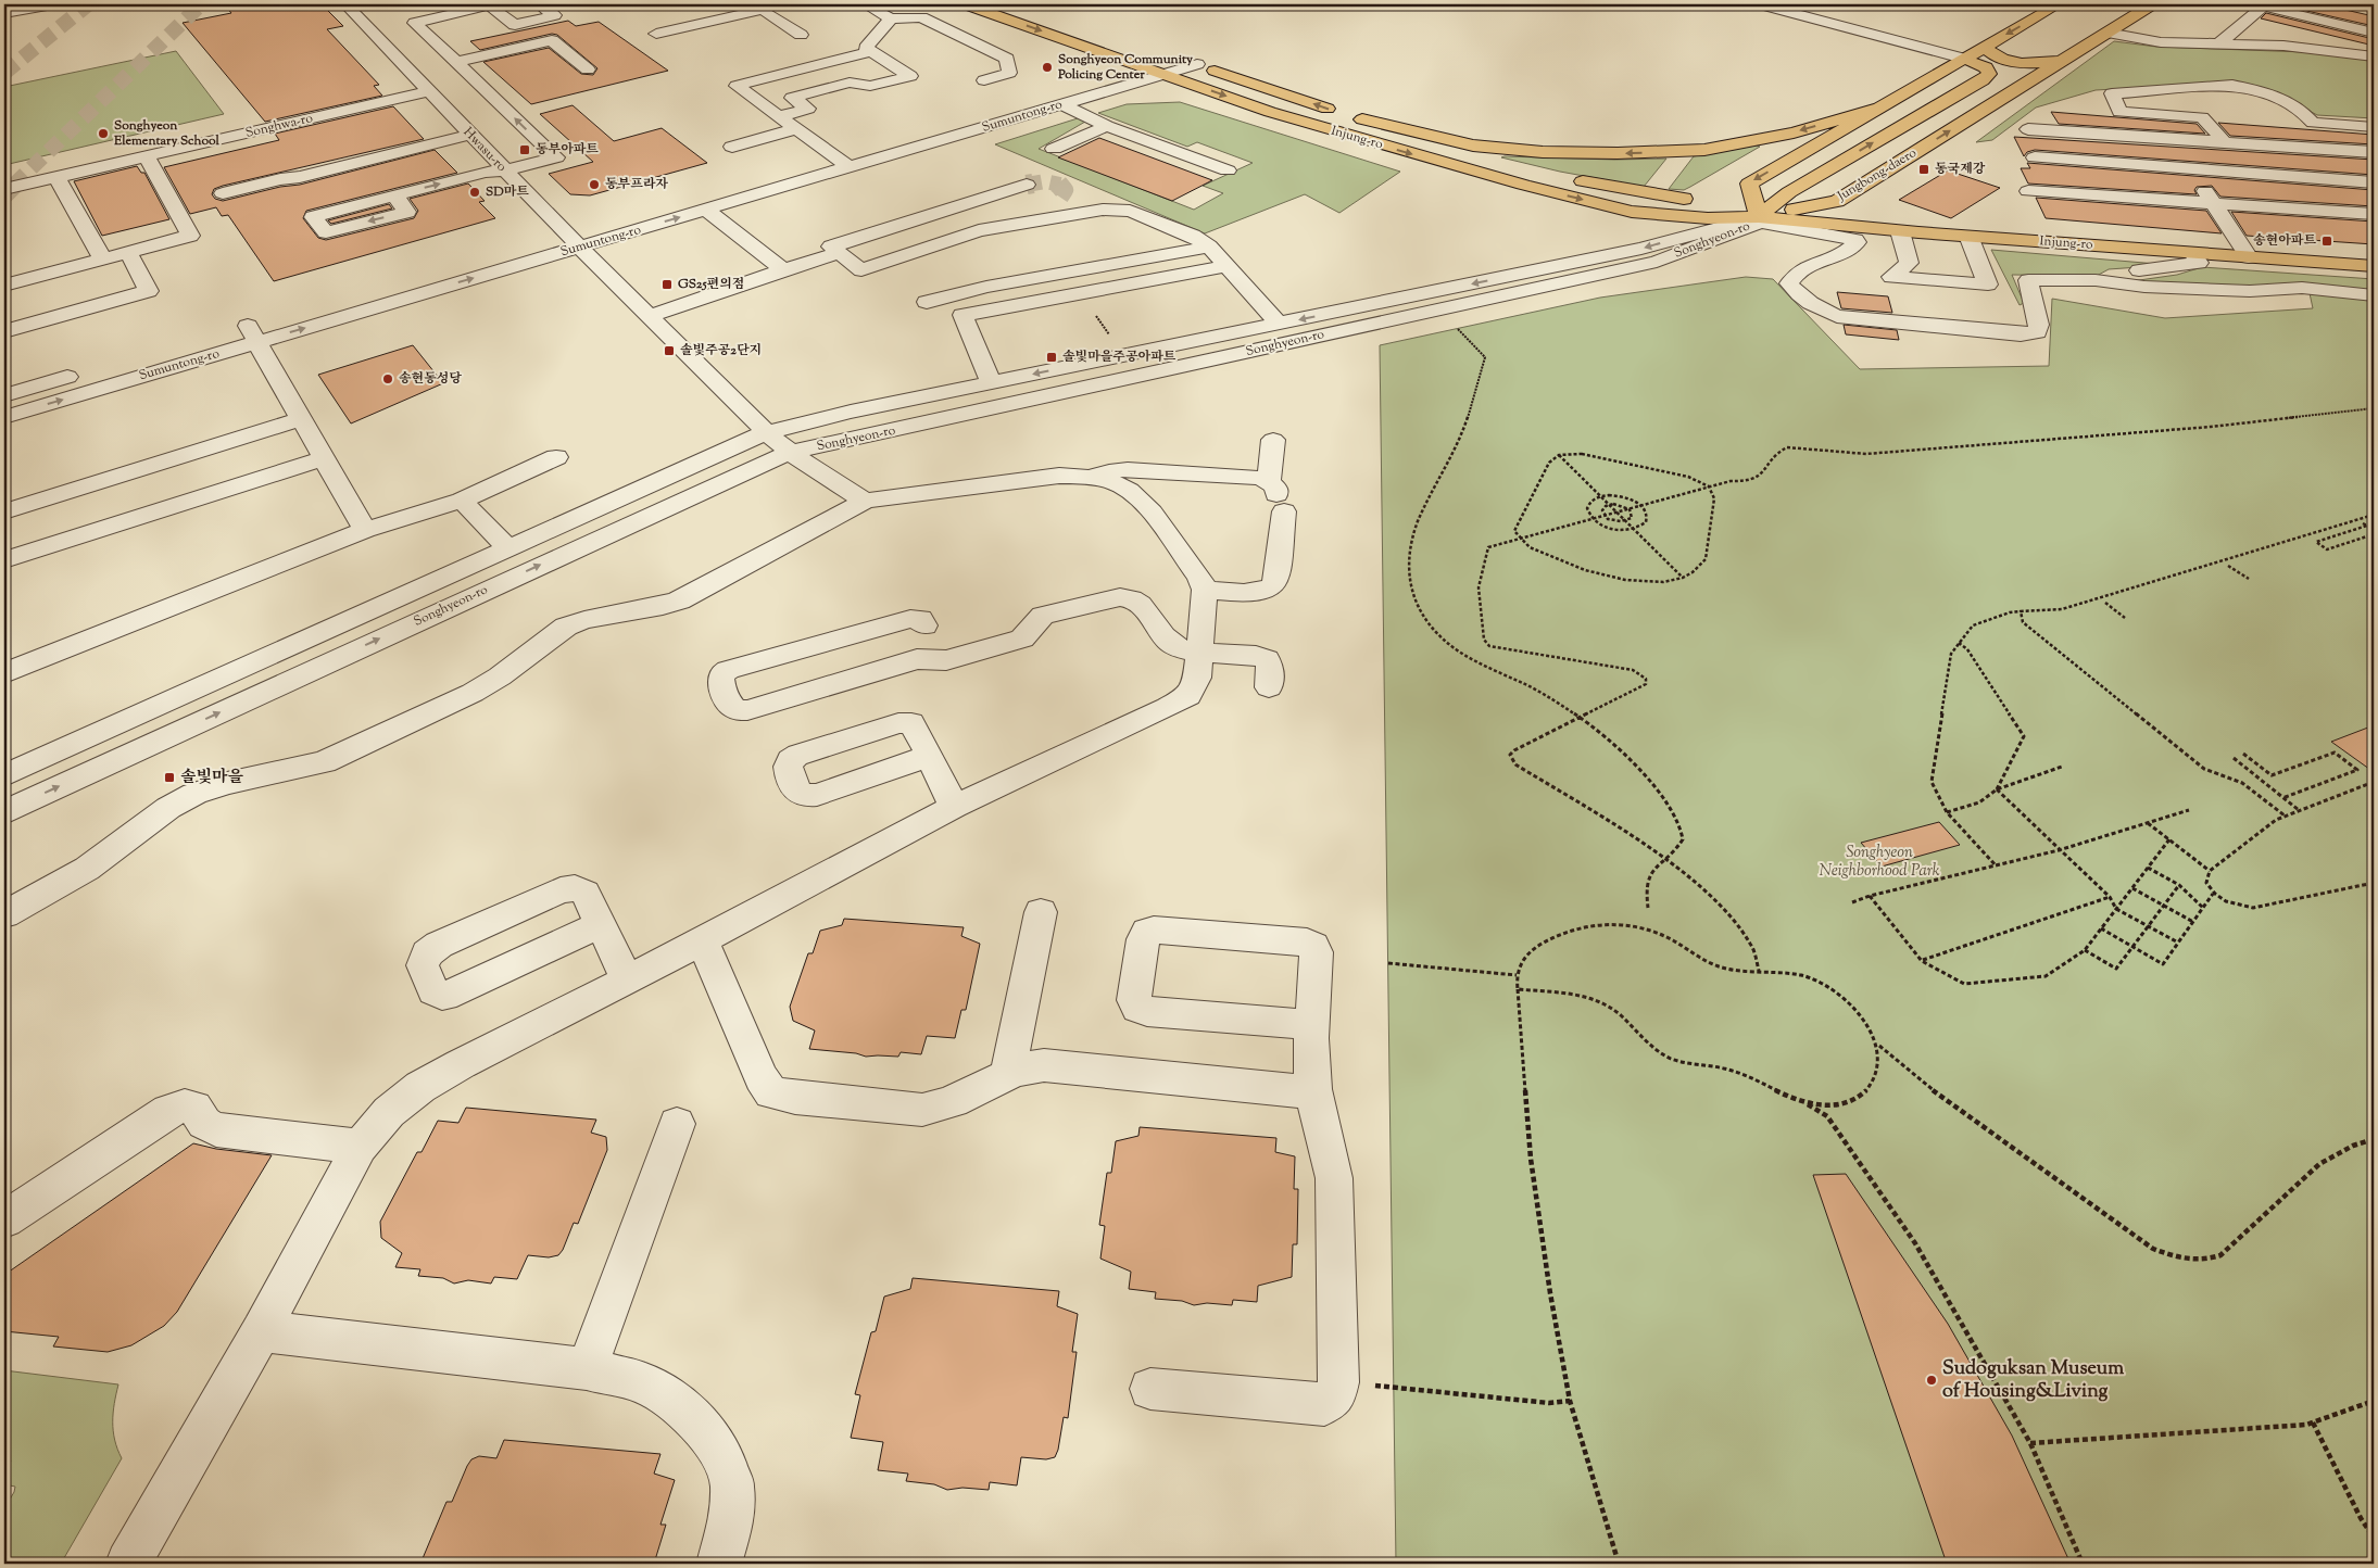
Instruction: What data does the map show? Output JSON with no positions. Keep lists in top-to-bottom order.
{
  "streets": {
    "main road": ["Injung-ro", "Jungbong-daero"],
    "street": [
      "Sumuntong-ro",
      "Songhwa-ro",
      "Hwasu-ro",
      "Songhyeon-ro"
    ]
  },
  "crossings": [
    ["Sumuntong-ro", "Injung-ro"],
    ["Sumuntong-ro", "Hwasu-ro"],
    ["Songhwa-ro", "Hwasu-ro"],
    ["Injung-ro", "Jungbong-daero"],
    ["Injung-ro", "Songhyeon-ro"],
    ["Hwasu-ro", "Songhyeon-ro"],
    ["Jungbong-daero", "Songhyeon-ro"]
  ],
  "parks": ["Songhyeon Neighborhood Park"],
  "places": {
    "other": [
      "Songhyeon Community Policing Center",
      "Songhyeon Elementary School",
      "동부프라자",
      "SD마트",
      "송현동성당",
      "Sudoguksan Museum of Housing&Living"
    ],
    "transit": [
      "동부아파트",
      "동국제강",
      "송현아파트",
      "GS25편의점",
      "솔빛주공2단지",
      "솔빛마을주공아파트",
      "솔빛마을"
    ]
  }
}
